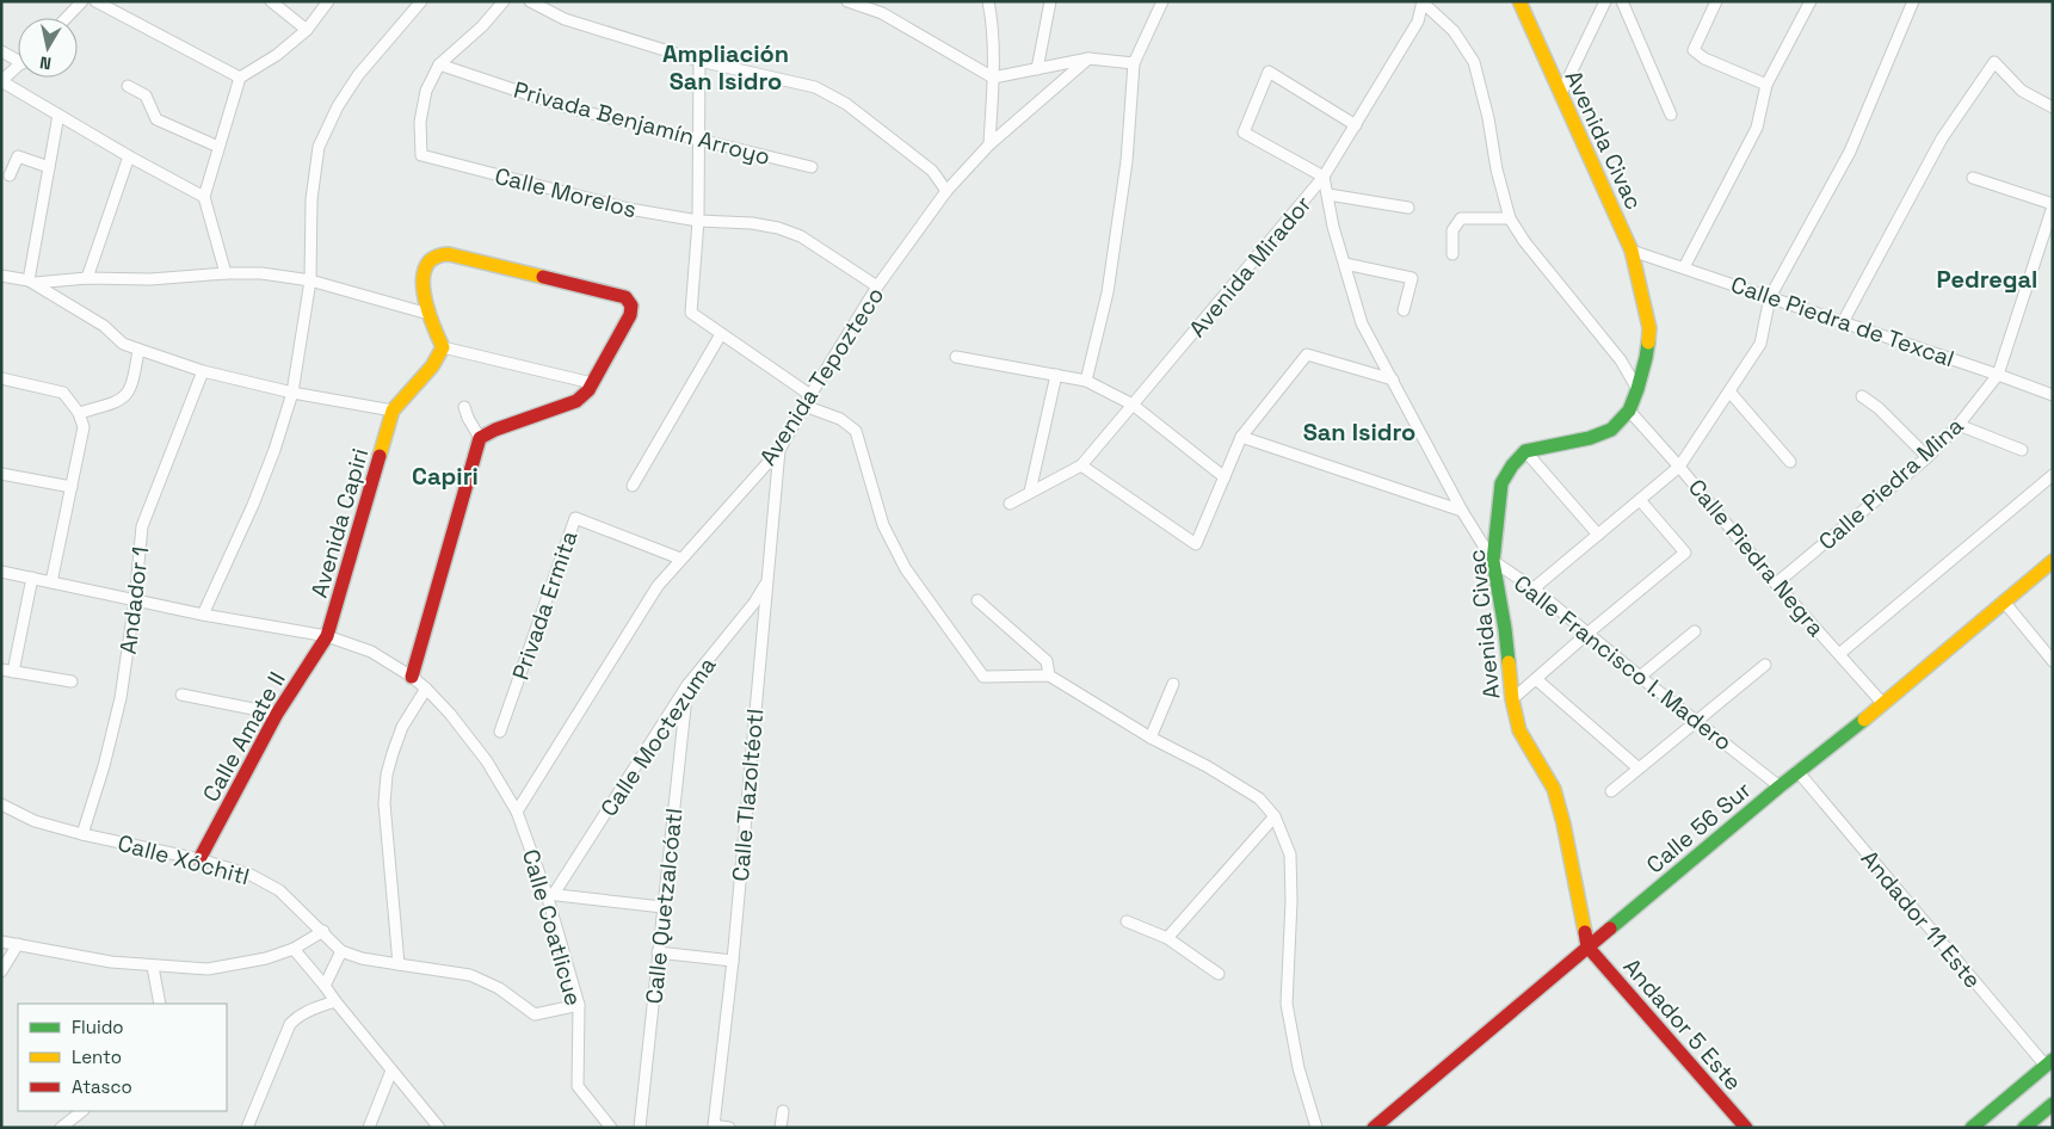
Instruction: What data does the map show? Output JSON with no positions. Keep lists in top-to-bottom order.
{
  "streets": {
    "street": [
      "Privada Benjamín Arroyo",
      "Avenida Civac",
      "Calle Morelos",
      "Avenida Mirador",
      "Calle Piedra de Texcal",
      "Avenida Tepozteco",
      "Calle Piedra Mina",
      "Avenida Capiri",
      "Calle Piedra Negra",
      "Andador 1",
      "Privada Ermita",
      "Calle Francisco I. Madero",
      "Calle Amate II",
      "Calle Moctezuma",
      "Calle Tlazoltéotl",
      "Calle 56 Sur",
      "Calle Xóchitl",
      "Calle Quetzalcóatl",
      "Andador 11 Este",
      "Calle Coatlicue",
      "Andador 5 Este"
    ]
  },
  "crossings": [
    ["Privada Benjamín Arroyo", "Calle Morelos"],
    ["Avenida Civac", "Avenida Mirador"],
    ["Avenida Civac", "Calle Piedra de Texcal"],
    ["Avenida Civac", "Calle Piedra Negra"],
    ["Avenida Civac", "Calle Francisco I. Madero"],
    ["Avenida Civac", "Calle 56 Sur"],
    ["Avenida Civac", "Andador 5 Este"],
    ["Calle Morelos", "Avenida Tepozteco"],
    ["Calle Piedra de Texcal", "Calle Piedra Mina"],
    ["Avenida Tepozteco", "Privada Ermita"],
    ["Avenida Tepozteco", "Calle Tlazoltéotl"],
    ["Avenida Tepozteco", "Calle Coatlicue"],
    ["Calle Piedra Mina", "Calle Piedra Negra"],
    ["Avenida Capiri", "Calle Amate II"],
    ["Calle Piedra Negra", "Calle 56 Sur"],
    ["Andador 1", "Calle Xóchitl"],
    ["Calle Francisco I. Madero", "Calle 56 Sur"],
    ["Calle Amate II", "Calle Xóchitl"],
    ["Calle Moctezuma", "Calle Tlazoltéotl"],
    ["Calle Moctezuma", "Calle Quetzalcóatl"],
    ["Calle Moctezuma", "Calle Coatlicue"],
    ["Calle 56 Sur", "Andador 11 Este"],
    ["Calle 56 Sur", "Andador 5 Este"]
  ],
  "districts": [
    "Ampliación San Isidro",
    "Pedregal",
    "San Isidro",
    "Capiri"
  ],
  "legend": ["Fluido", "Lento", "Atasco"],
  "north": "bottom"
}
